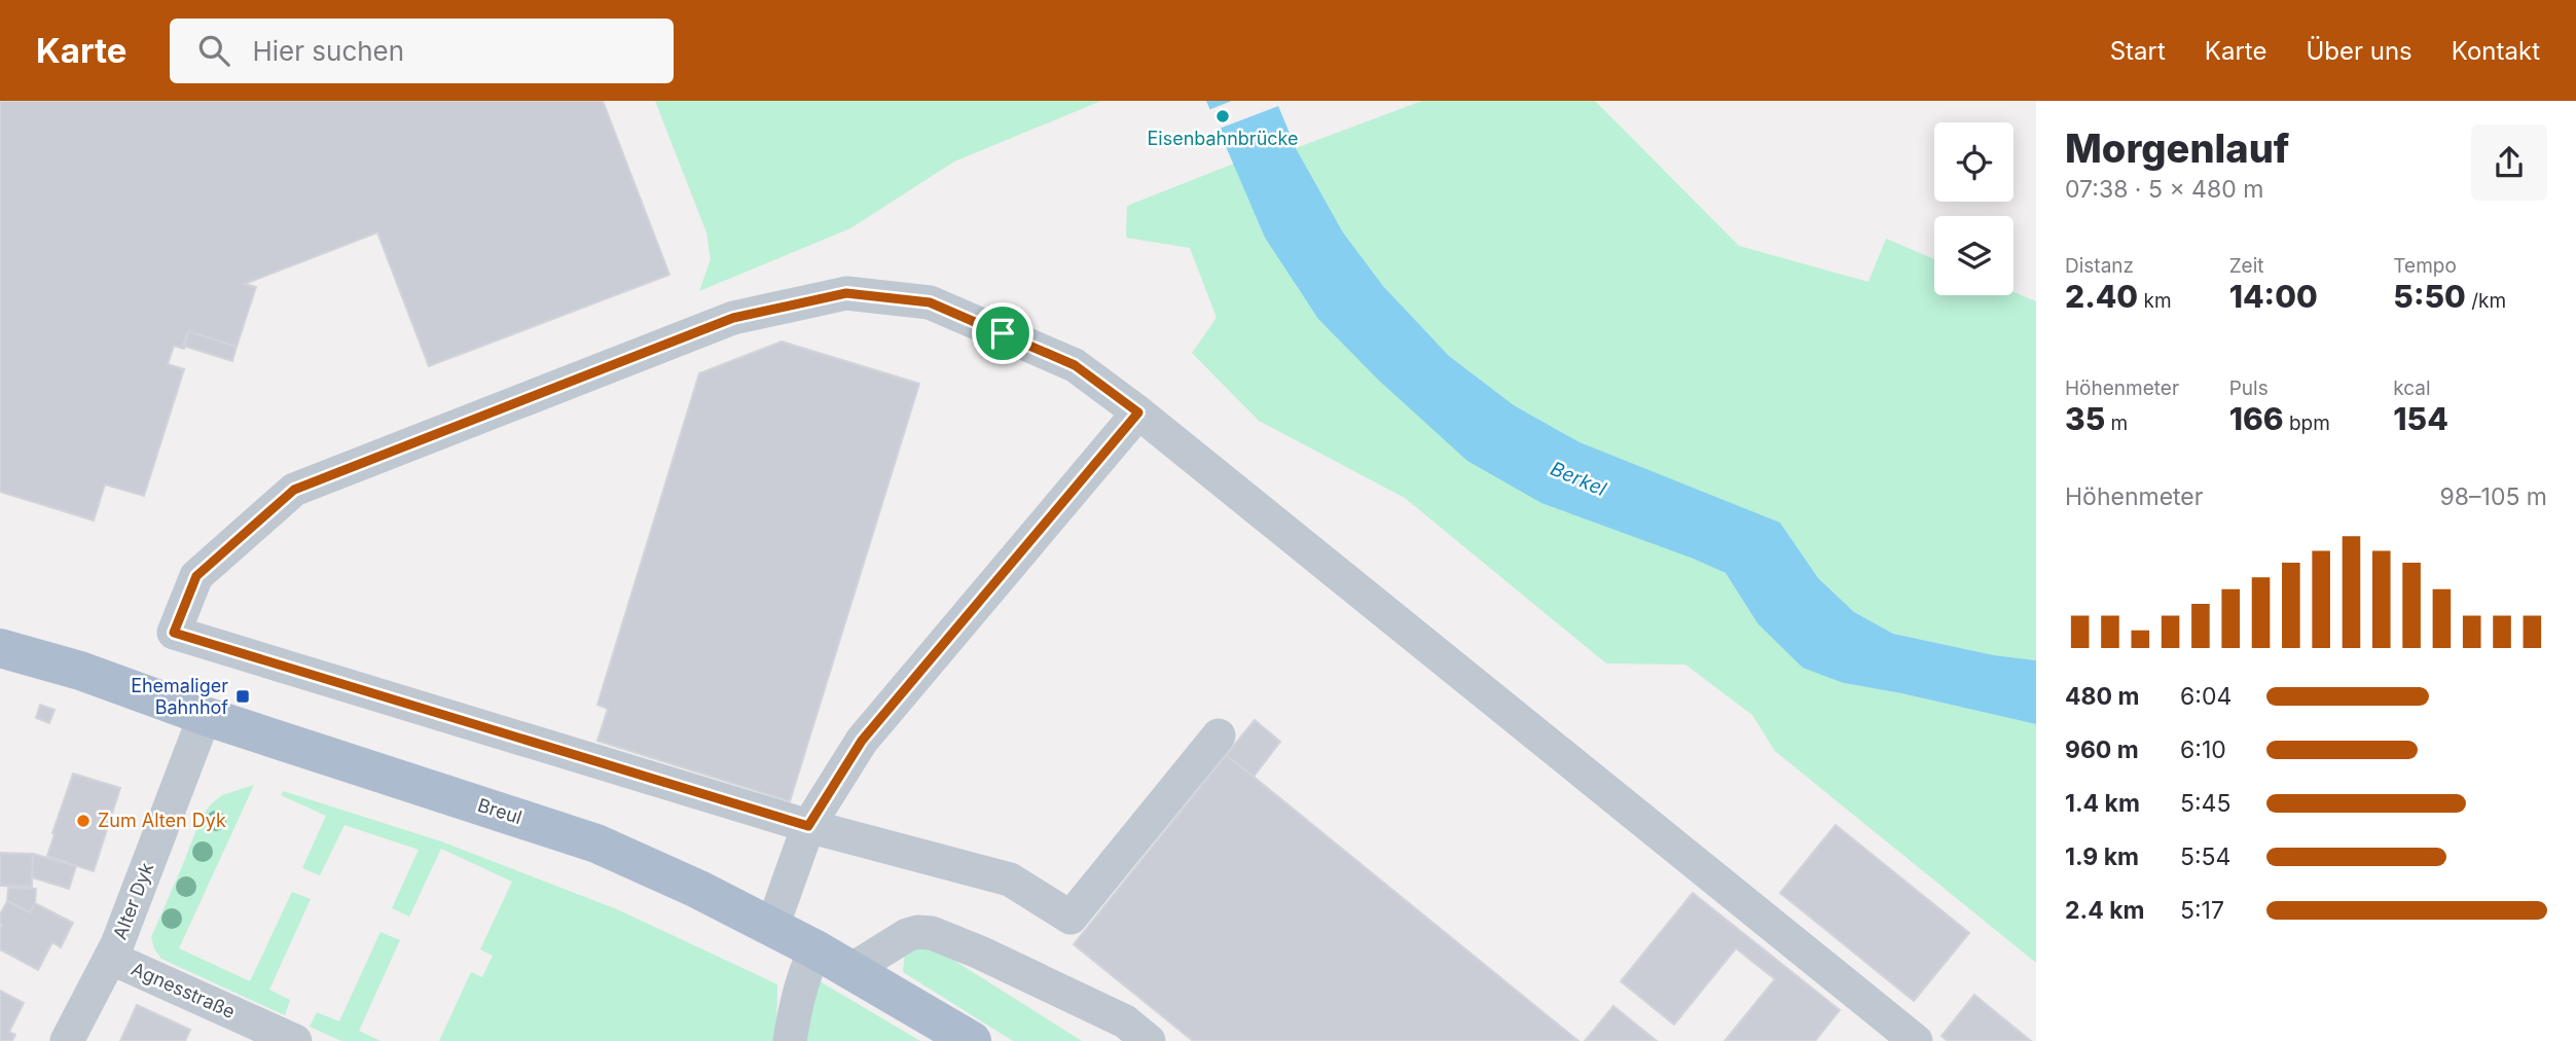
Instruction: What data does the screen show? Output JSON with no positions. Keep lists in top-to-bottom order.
{
  "streets": {
    "main road": ["Breul"],
    "street": ["Alter Dyk", "Agnesstraße"]
  },
  "crossings": [
    ["Breul", "Alter Dyk"],
    ["Alter Dyk", "Agnesstraße"]
  ],
  "water": ["Berkel"],
  "places": {
    "other": ["Eisenbahnbrücke", "Zum Alten Dyk"],
    "transit": ["Ehemaliger Bahnhof"]
  },
  "page": {
    "header": "Karte",
    "search": "Hier suchen",
    "nav": [
      "Start",
      "Karte",
      "Über uns",
      "Kontakt"
    ],
    "heading": ["Morgenlauf", "07:38 · 5 × 480 m"],
    "stats": [
      ["Distanz", "2.40 km"],
      ["Zeit", "14:00"],
      ["Tempo", "5:50 /km"],
      ["Höhenmeter", "35 m"],
      ["Puls", "166 bpm"],
      ["kcal", "154"]
    ],
    "chart": ["Höhenmeter", "98–105 m"],
    "list": [
      {
        "name": "480 m",
        "note": "6:04"
      },
      {
        "name": "960 m",
        "note": "6:10"
      },
      {
        "name": "1.4 km",
        "note": "5:45"
      },
      {
        "name": "1.9 km",
        "note": "5:54"
      },
      {
        "name": "2.4 km",
        "note": "5:17"
      }
    ]
  }
}
